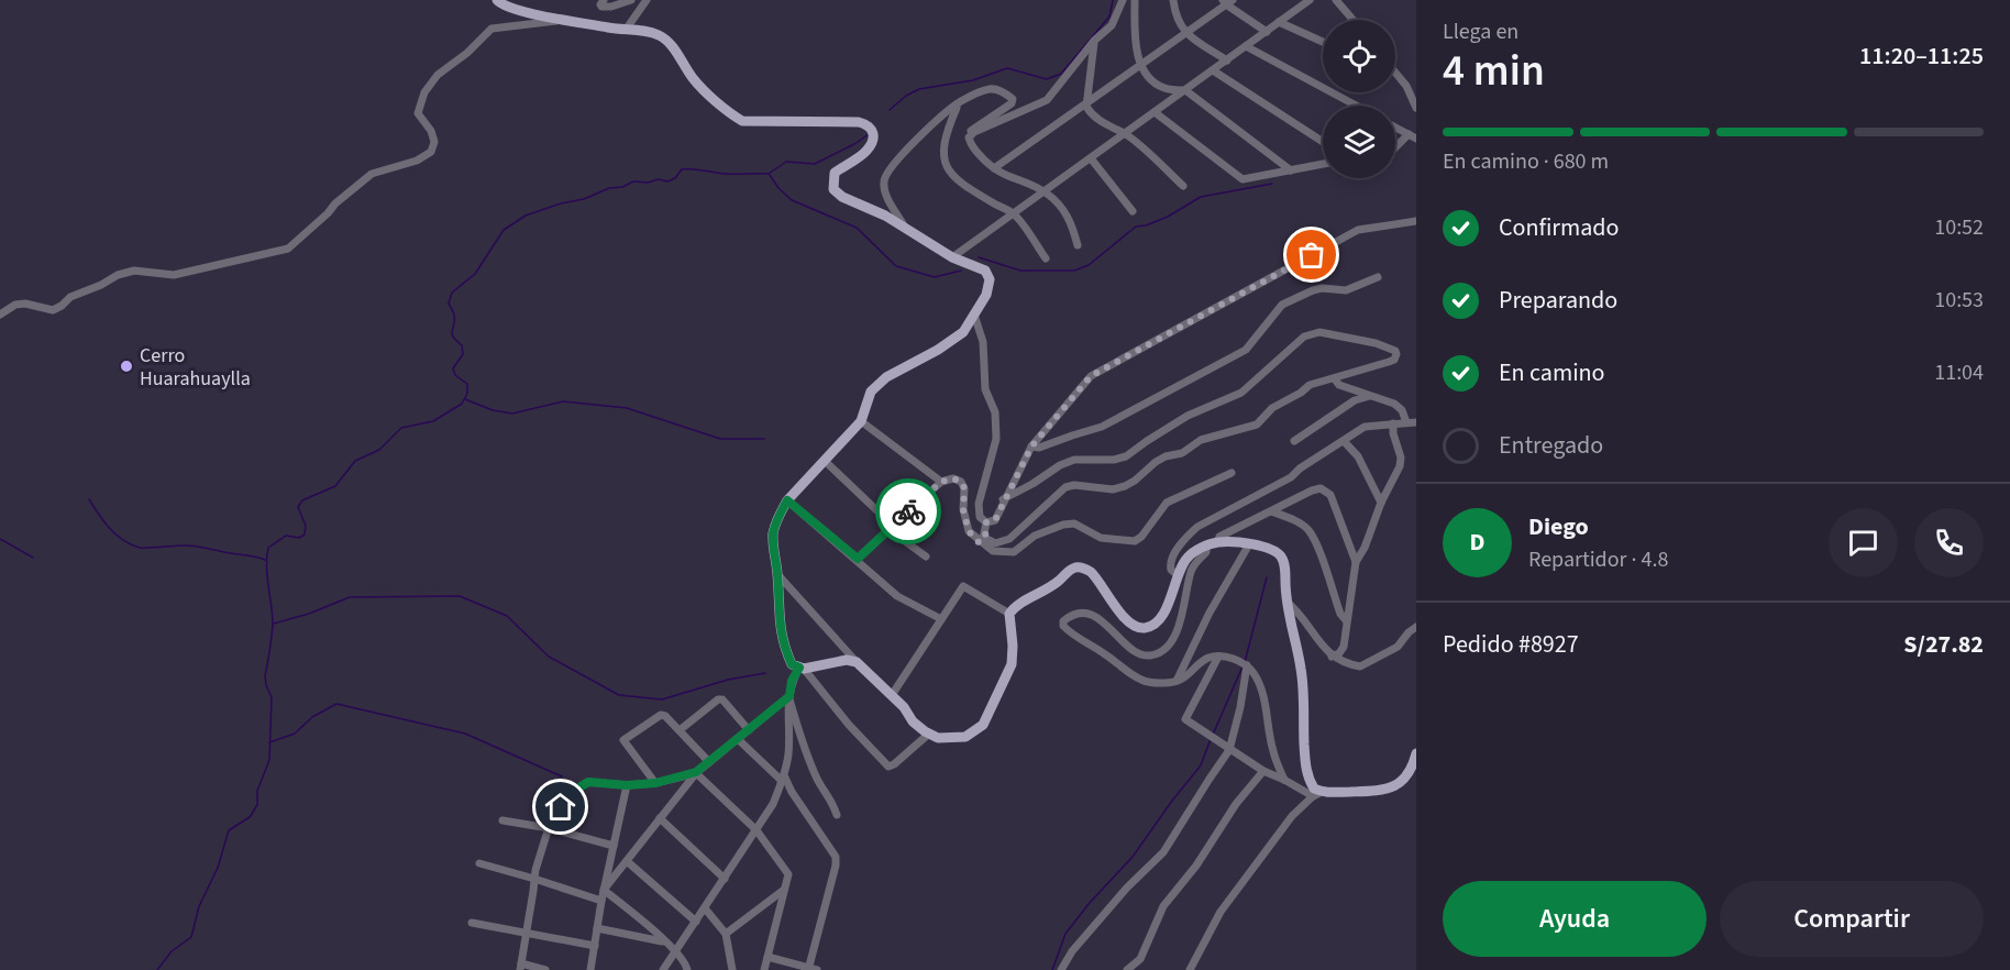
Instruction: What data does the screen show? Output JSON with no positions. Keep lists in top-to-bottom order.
{
  "places": ["Cerro Huarahuaylla"],
  "page": {
    "heading": ["4 min", "Llega en", "11:20–11:25"],
    "panel": [
      "Diego",
      "Repartidor · 4.8",
      "Pedido #8927",
      "S/27.82"
    ],
    "bar": "En camino · 680 m",
    "list": [
      ["Confirmado", "10:52"],
      ["Preparando", "10:53"],
      ["En camino", "11:04"],
      "Entregado"
    ],
    "round": "D",
    "buttons": ["Ayuda", "Compartir"]
  }
}
